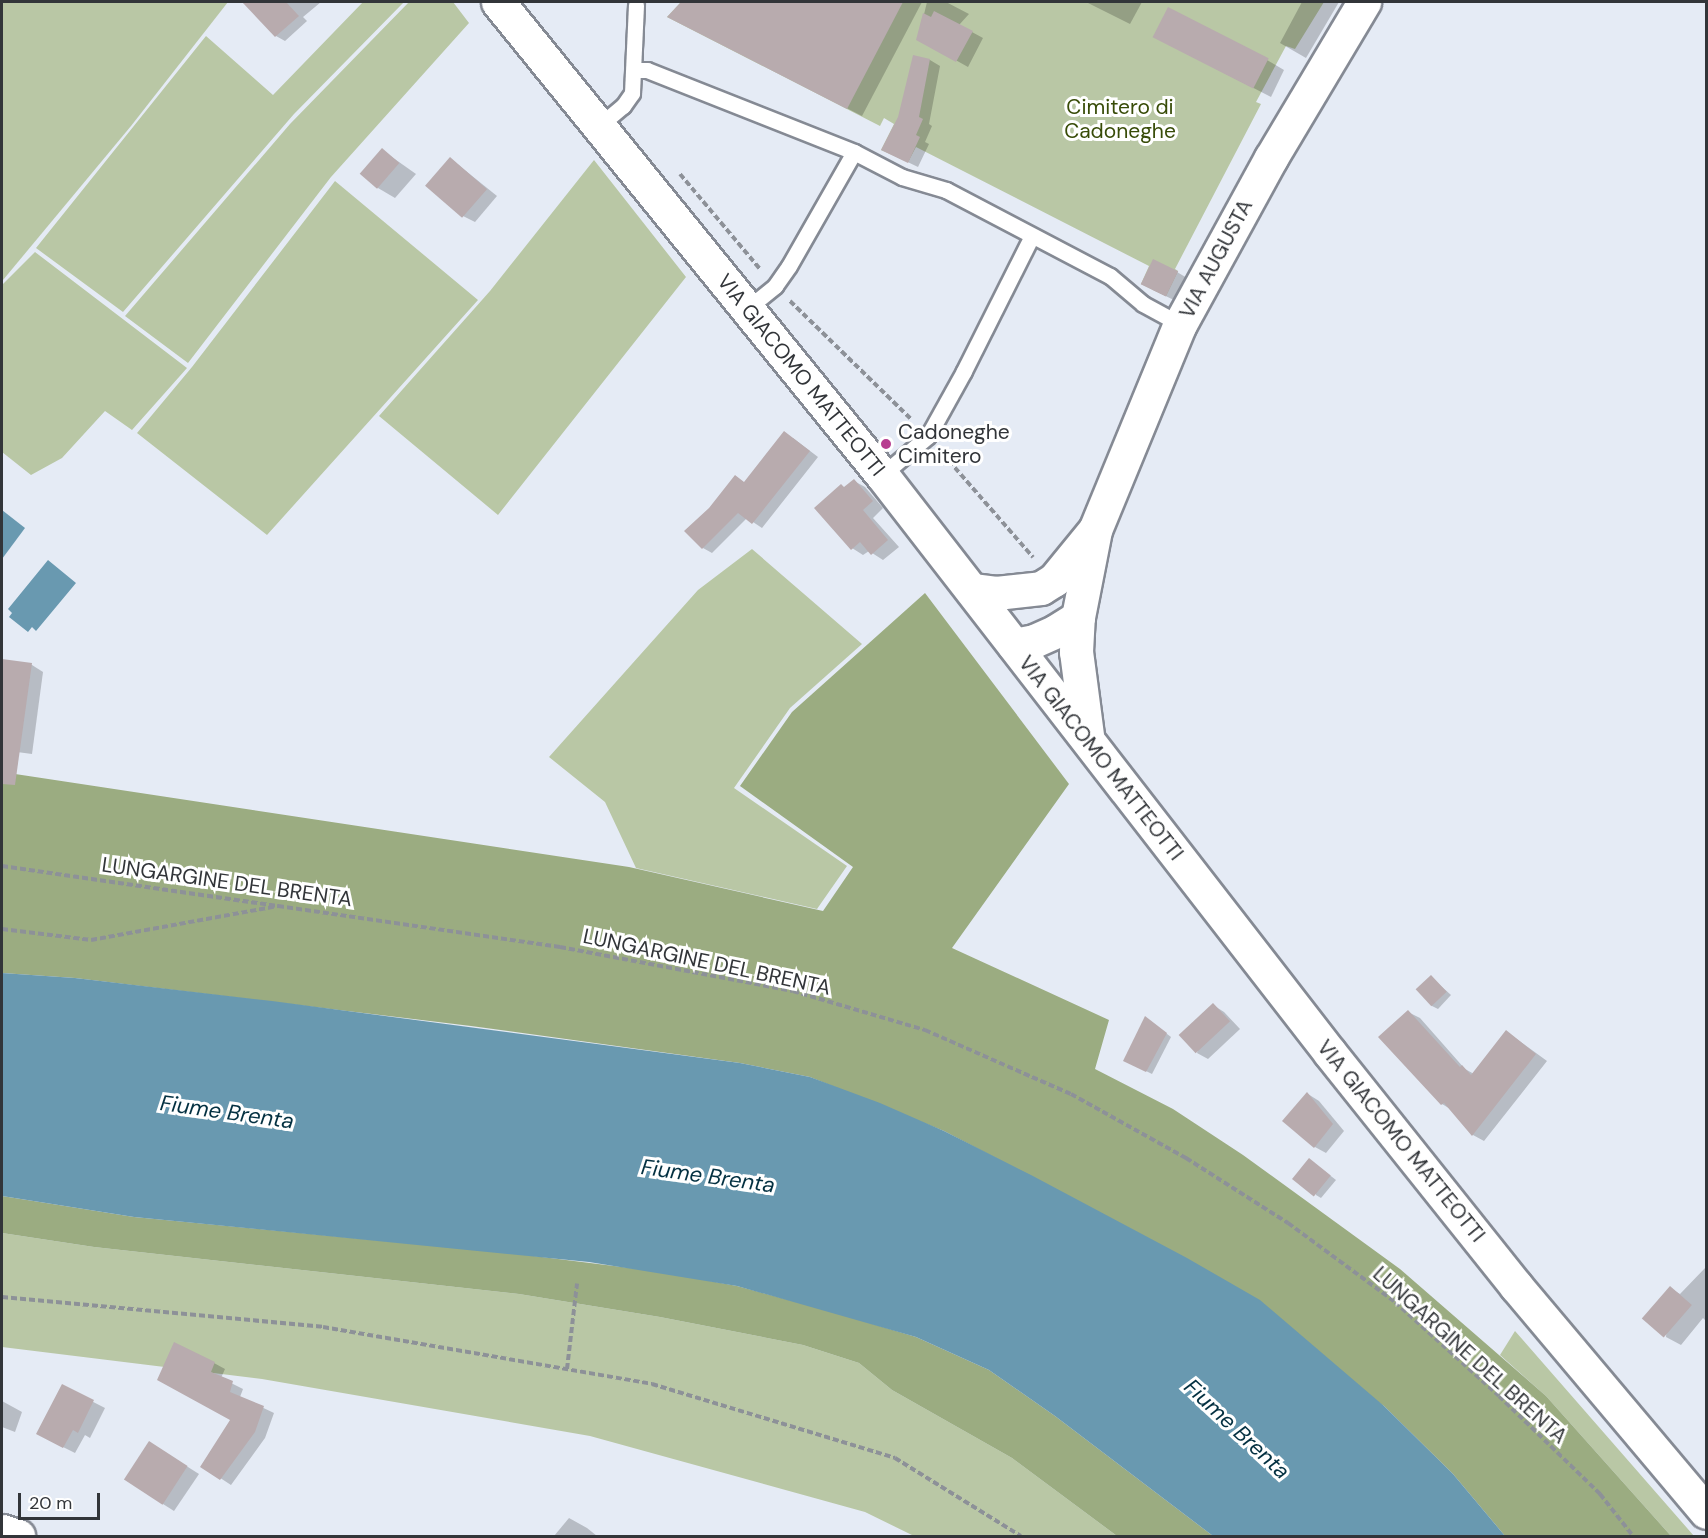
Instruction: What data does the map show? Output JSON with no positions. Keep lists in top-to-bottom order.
{
  "streets": {
    "main road": ["VIA AUGUSTA", "VIA GIACOMO MATTEOTTI"],
    "path": ["LUNGARGINE DEL BRENTA"]
  },
  "crossings": [
    ["VIA AUGUSTA", "VIA GIACOMO MATTEOTTI"]
  ],
  "water": ["Fiume Brenta"],
  "parks": ["Cimitero di Cadoneghe"],
  "places": ["Cadoneghe Cimitero"],
  "scale_bar": "20 m"
}
